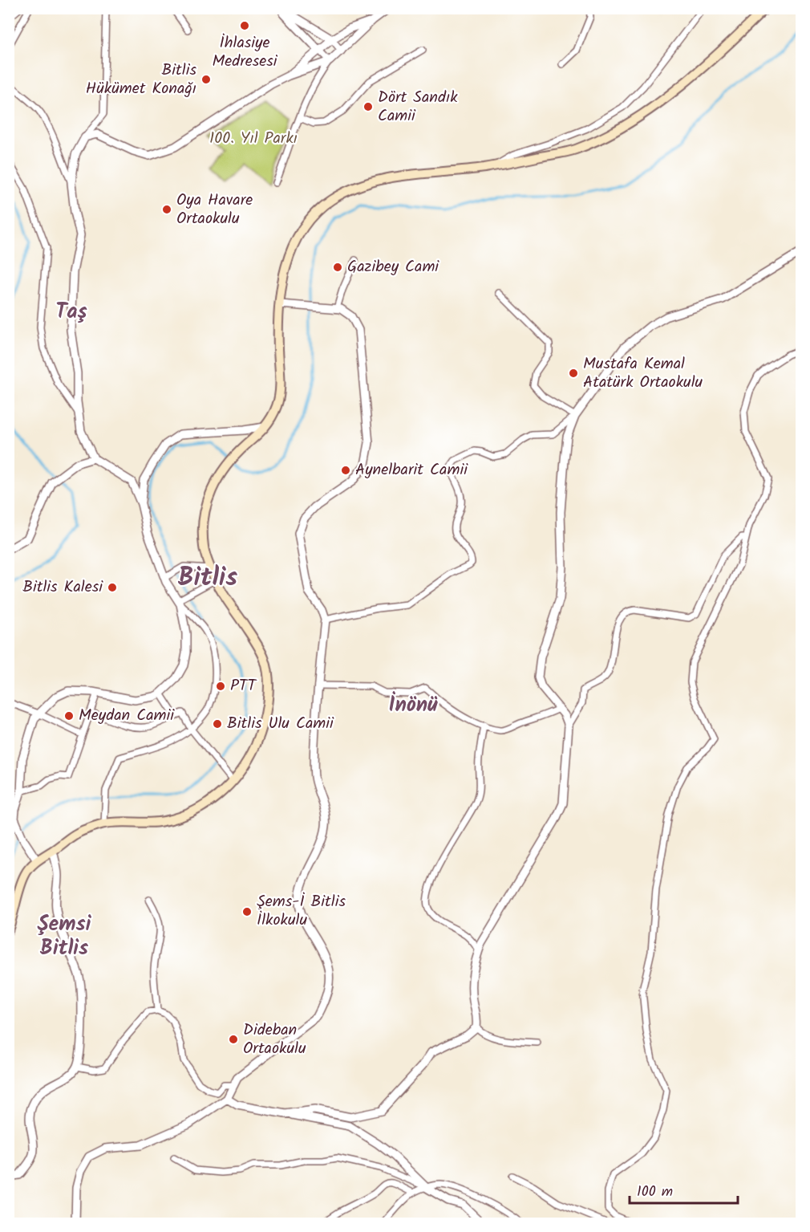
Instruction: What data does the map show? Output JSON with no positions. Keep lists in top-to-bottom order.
{
  "districts": [
    "Taş",
    "Bitlis",
    "İnönü",
    "Şemsi Bitlis"
  ],
  "parks": ["100. Yıl Parkı"],
  "places": [
    "İhlasiye Medresesi",
    "Bitlis Hükümet Konağı",
    "Dört Sandık Camii",
    "Oya Havare Ortaokulu",
    "Gazibey Cami",
    "Mustafa Kemal Atatürk Ortaokulu",
    "Aynelbarit Camii",
    "Bitlis Kalesi",
    "PTT",
    "Meydan Camii",
    "Bitlis Ulu Camii",
    "Şems-İ Bitlis İlkokulu",
    "Dideban Ortaokulu"
  ],
  "scale_bar": "100 m"
}
